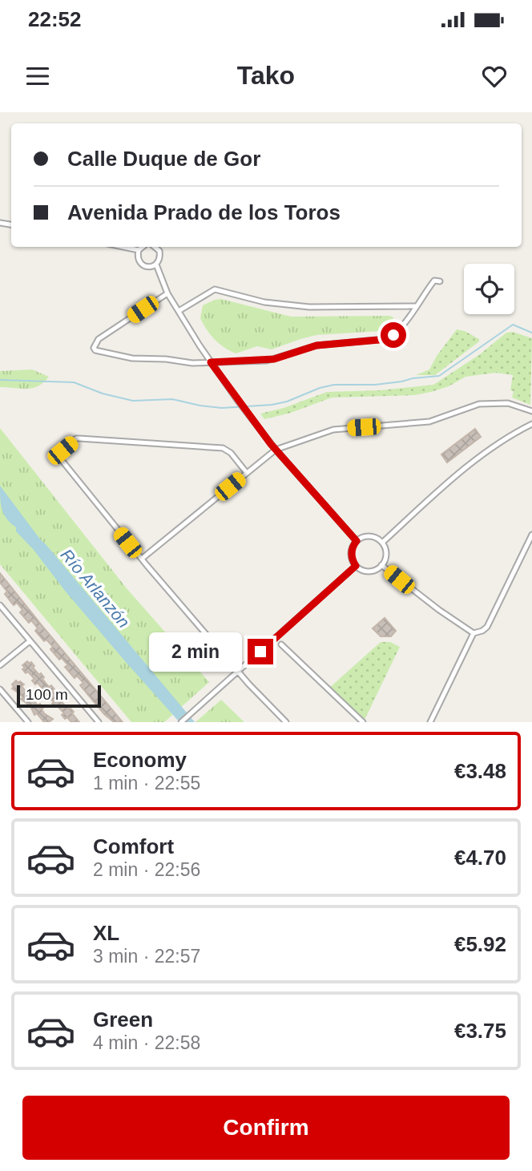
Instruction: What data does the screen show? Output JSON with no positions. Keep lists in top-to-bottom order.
{
  "water": ["Río Arlanzón"],
  "scale_bar": "100 m",
  "page": {
    "status": "22:52",
    "header": "Tako",
    "banner": ["Calle Duque de Gor", "Avenida Prado de los Toros"],
    "bubble": "2 min",
    "scale": "100 m",
    "list": [
      {
        "name": "Economy",
        "note": "1 min · 22:55",
        "value": "€3.48"
      },
      {
        "name": "Comfort",
        "note": "2 min · 22:56",
        "value": "€4.70"
      },
      {
        "name": "XL",
        "note": "3 min · 22:57",
        "value": "€5.92"
      },
      {
        "name": "Green",
        "note": "4 min · 22:58",
        "value": "€3.75"
      }
    ],
    "buttons": "Confirm"
  }
}
